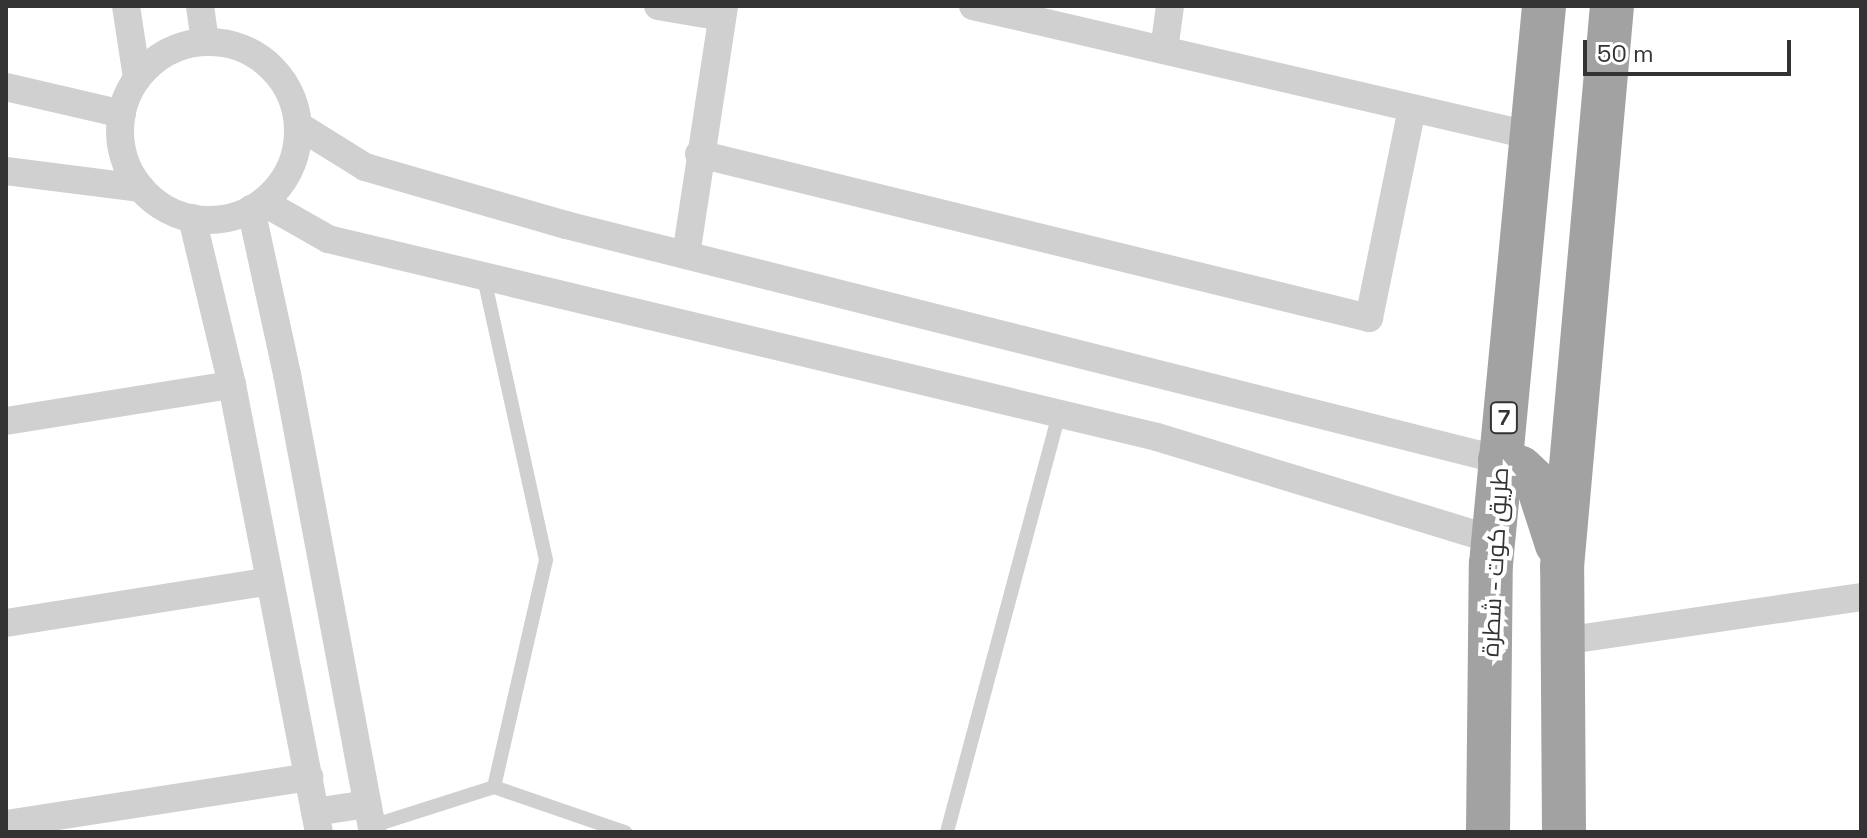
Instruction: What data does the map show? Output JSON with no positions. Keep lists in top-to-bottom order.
{
  "streets": {
    "highway": ["7", "طريق كوت - شطرة"]
  },
  "scale_bar": "50 m"
}
